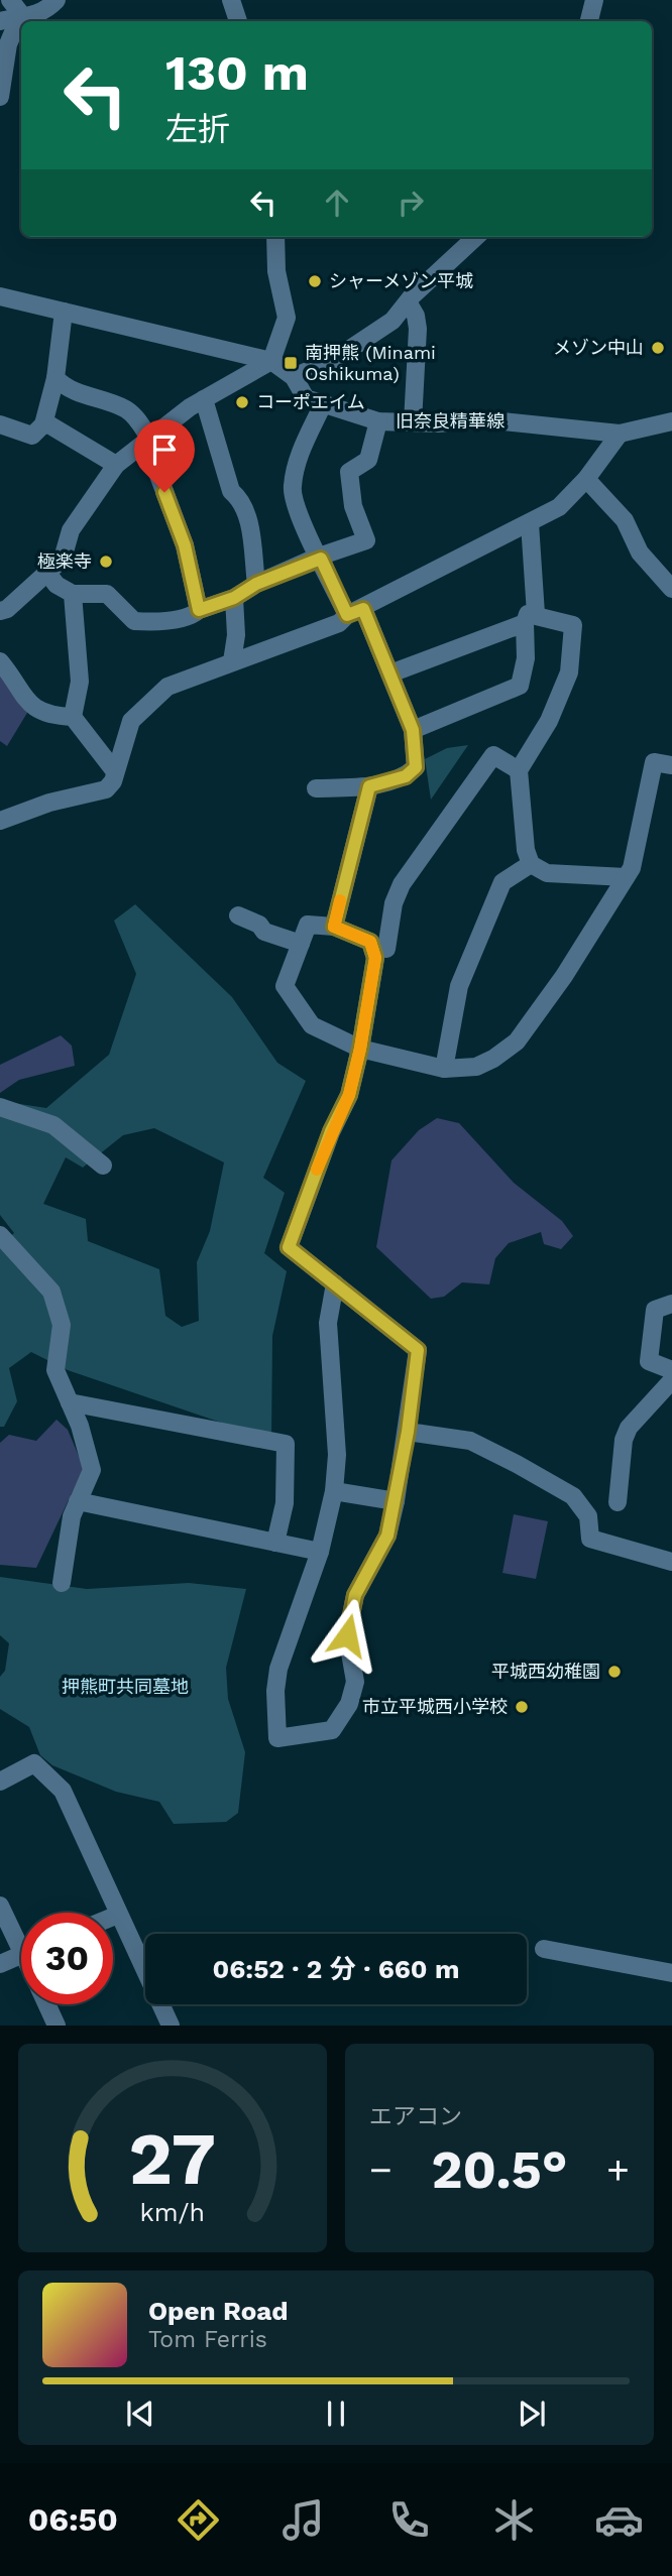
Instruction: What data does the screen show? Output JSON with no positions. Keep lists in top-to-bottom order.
{
  "streets": {
    "street": ["旧奈良精華線"]
  },
  "parks": ["押熊町共同墓地"],
  "places": {
    "other": [
      "シャーメゾン平城",
      "メゾン中山",
      "コーポエイム",
      "極楽寺",
      "平城西幼稚園",
      "市立平城西小学校"
    ],
    "transit": ["南押熊 (Minami Oshikuma)"]
  },
  "page": {
    "turn": ["130 m", "左折"],
    "limit": "30",
    "trip": "06:52 · 2 分 · 660 m",
    "tile": "エアコン",
    "heat": ["−", "20.5°", "+"],
    "song": ["Open Road", "Tom Ferris"],
    "tabs": "06:50",
    "gauge": ["27", "km/h"]
  }
}
